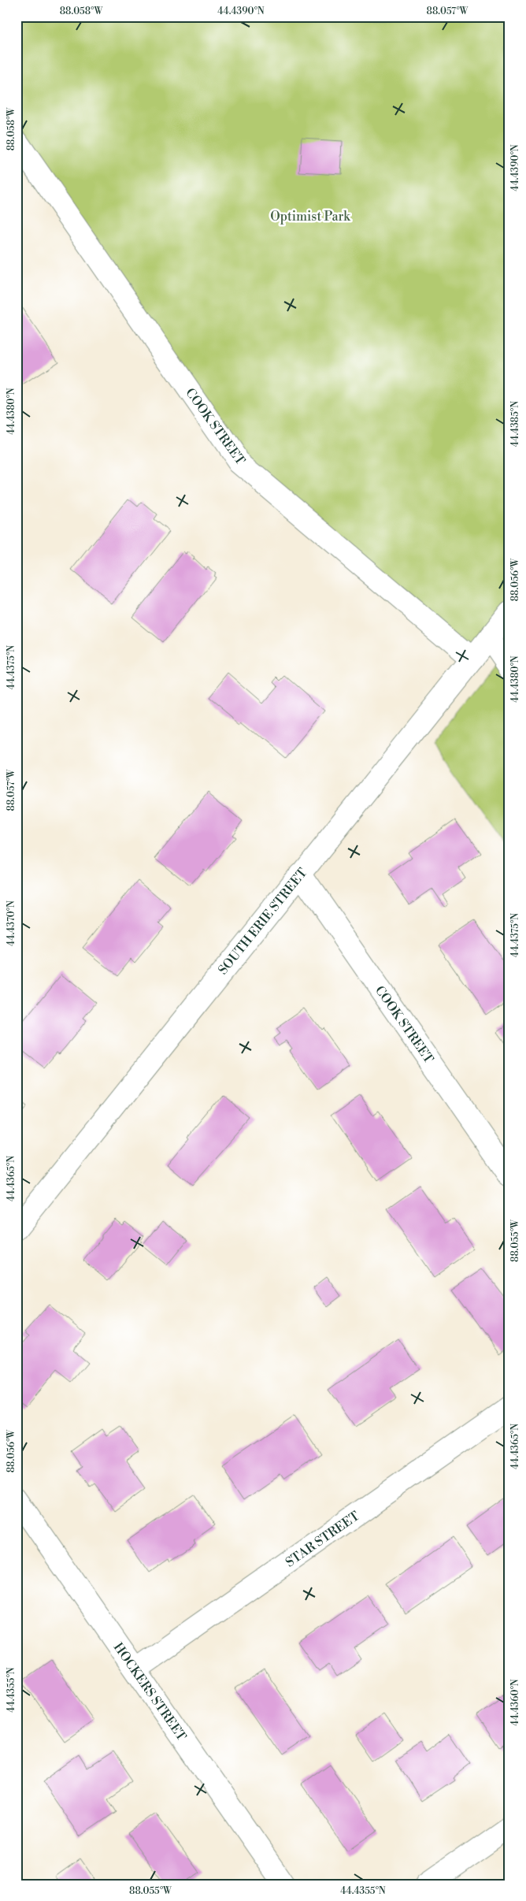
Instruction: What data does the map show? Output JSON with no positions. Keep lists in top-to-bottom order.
{
  "streets": {
    "street": [
      "COOK STREET",
      "SOUTH ERIE STREET",
      "STAR STREET",
      "HOCKERS STREET"
    ]
  },
  "crossings": [
    ["COOK STREET", "SOUTH ERIE STREET"],
    ["STAR STREET", "HOCKERS STREET"]
  ],
  "parks": ["Optimist Park"],
  "coordinates": [
    "88.058°W",
    "44.4390°N",
    "88.057°W",
    "44.4380°N",
    "44.4385°N",
    "88.056°W",
    "44.4375°N",
    "44.4370°N",
    "44.4365°N",
    "88.055°W",
    "44.4355°N",
    "44.4360°N"
  ]
}
